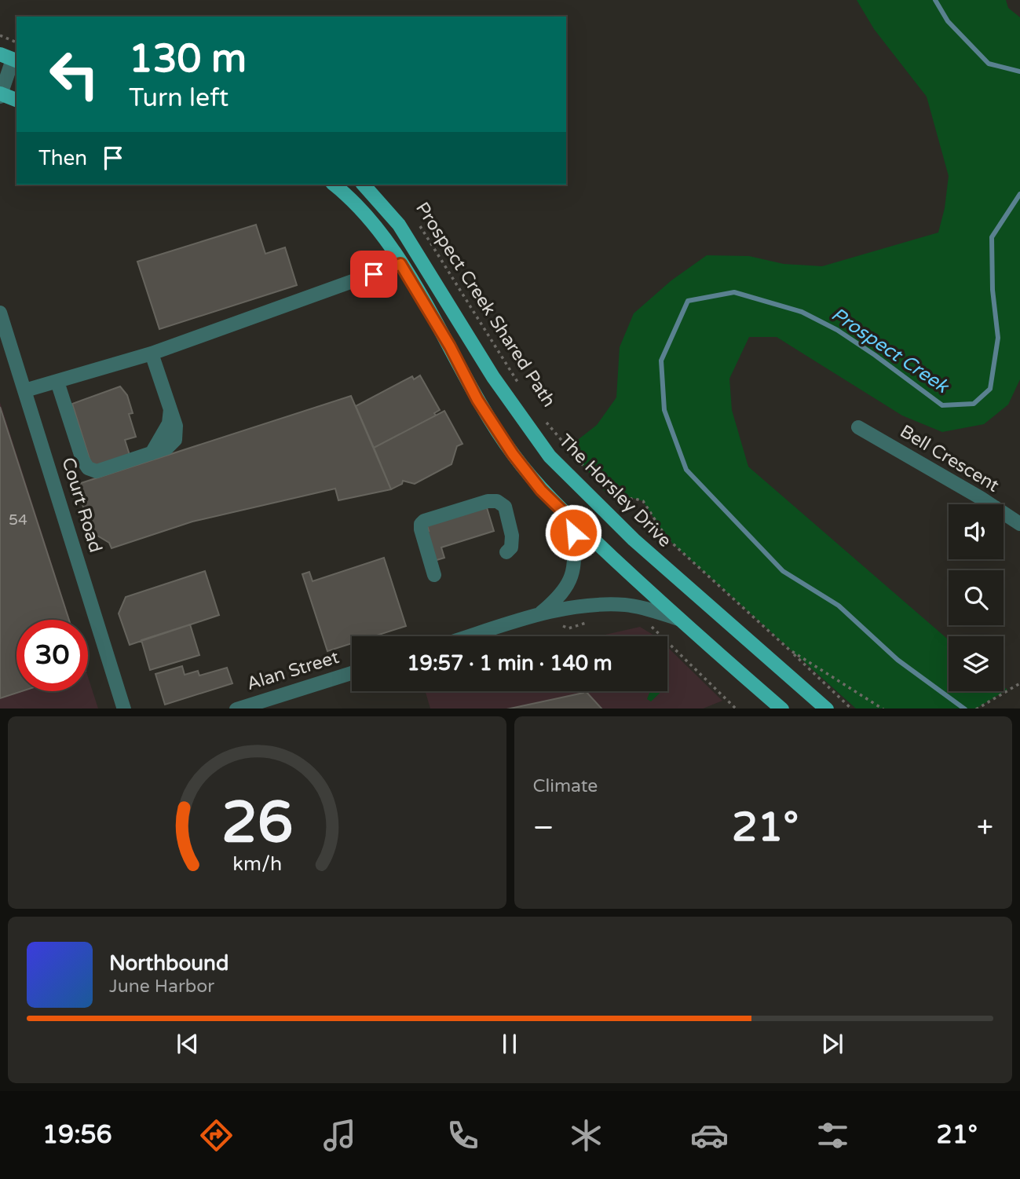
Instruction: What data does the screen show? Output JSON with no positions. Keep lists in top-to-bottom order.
{
  "streets": {
    "main road": ["The Horsley Drive"],
    "street": ["Bell Crescent", "Court Road", "Alan Street"],
    "path": ["Prospect Creek Shared Path"]
  },
  "water": ["Prospect Creek"],
  "house_numbers": ["54"],
  "page": {
    "turn": ["130 m", "Turn left"],
    "then": "Then",
    "limit": "30",
    "trip": "19:57 · 1 min · 140 m",
    "tile": "Climate",
    "heat": ["−", "21°", "+"],
    "song": ["Northbound", "June Harbor"],
    "tabs": ["19:56", "21°"],
    "gauge": ["26", "km/h"]
  }
}
